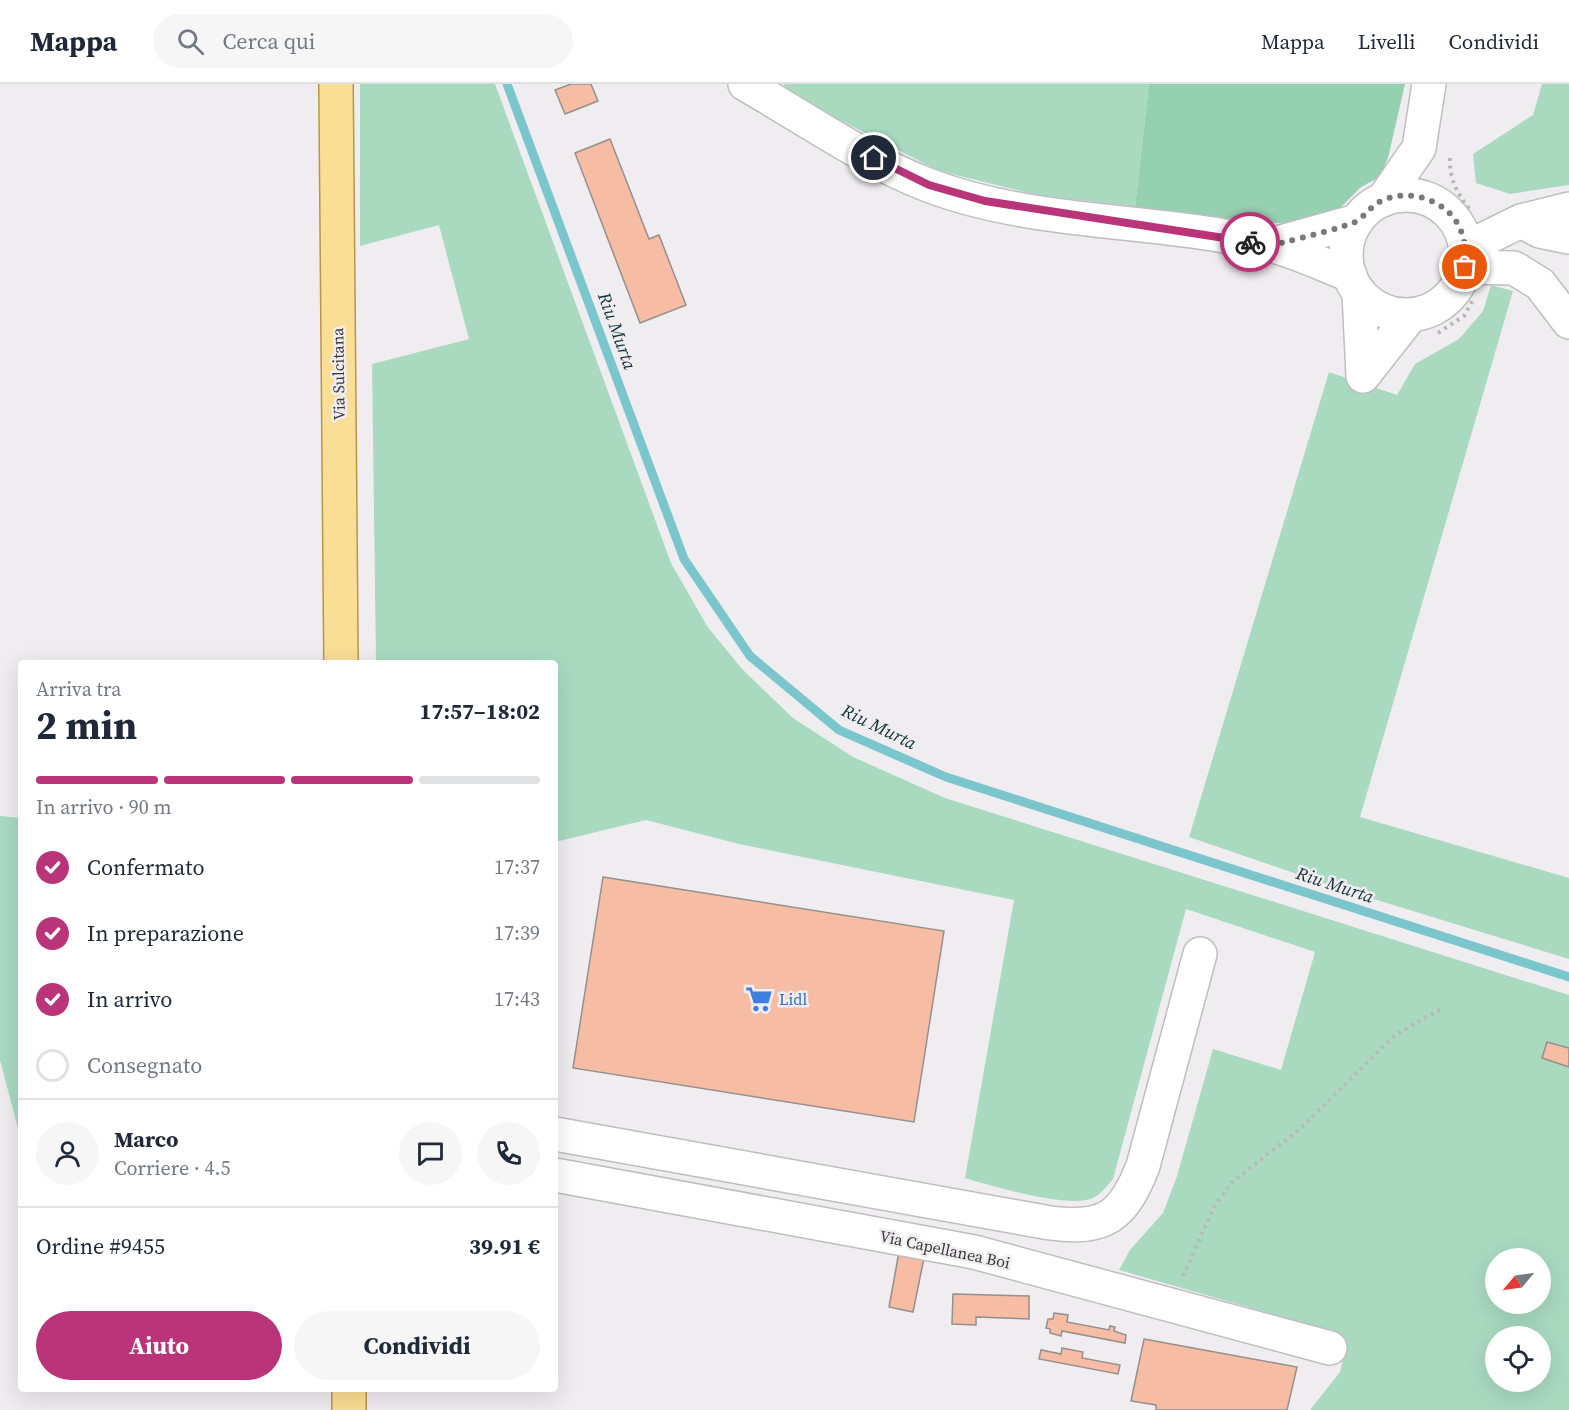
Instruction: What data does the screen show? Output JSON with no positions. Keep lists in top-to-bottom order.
{
  "streets": {
    "main road": ["Via Sulcitana"],
    "street": ["Via Capellanea Boi"]
  },
  "water": ["Riu Murta"],
  "places": {
    "supermarket": ["Lidl"]
  },
  "north": "bottom left",
  "page": {
    "header": "Mappa",
    "search": "Cerca qui",
    "nav": ["Mappa", "Livelli", "Condividi"],
    "heading": ["2 min", "Arriva tra", "17:57–18:02"],
    "panel": [
      "Marco",
      "Corriere · 4.5",
      "Ordine #9455",
      "39.91 €"
    ],
    "bar": "In arrivo · 90 m",
    "list": [
      ["Confermato", "17:37"],
      ["In preparazione", "17:39"],
      ["In arrivo", "17:43"],
      "Consegnato"
    ],
    "buttons": ["Aiuto", "Condividi"]
  }
}
